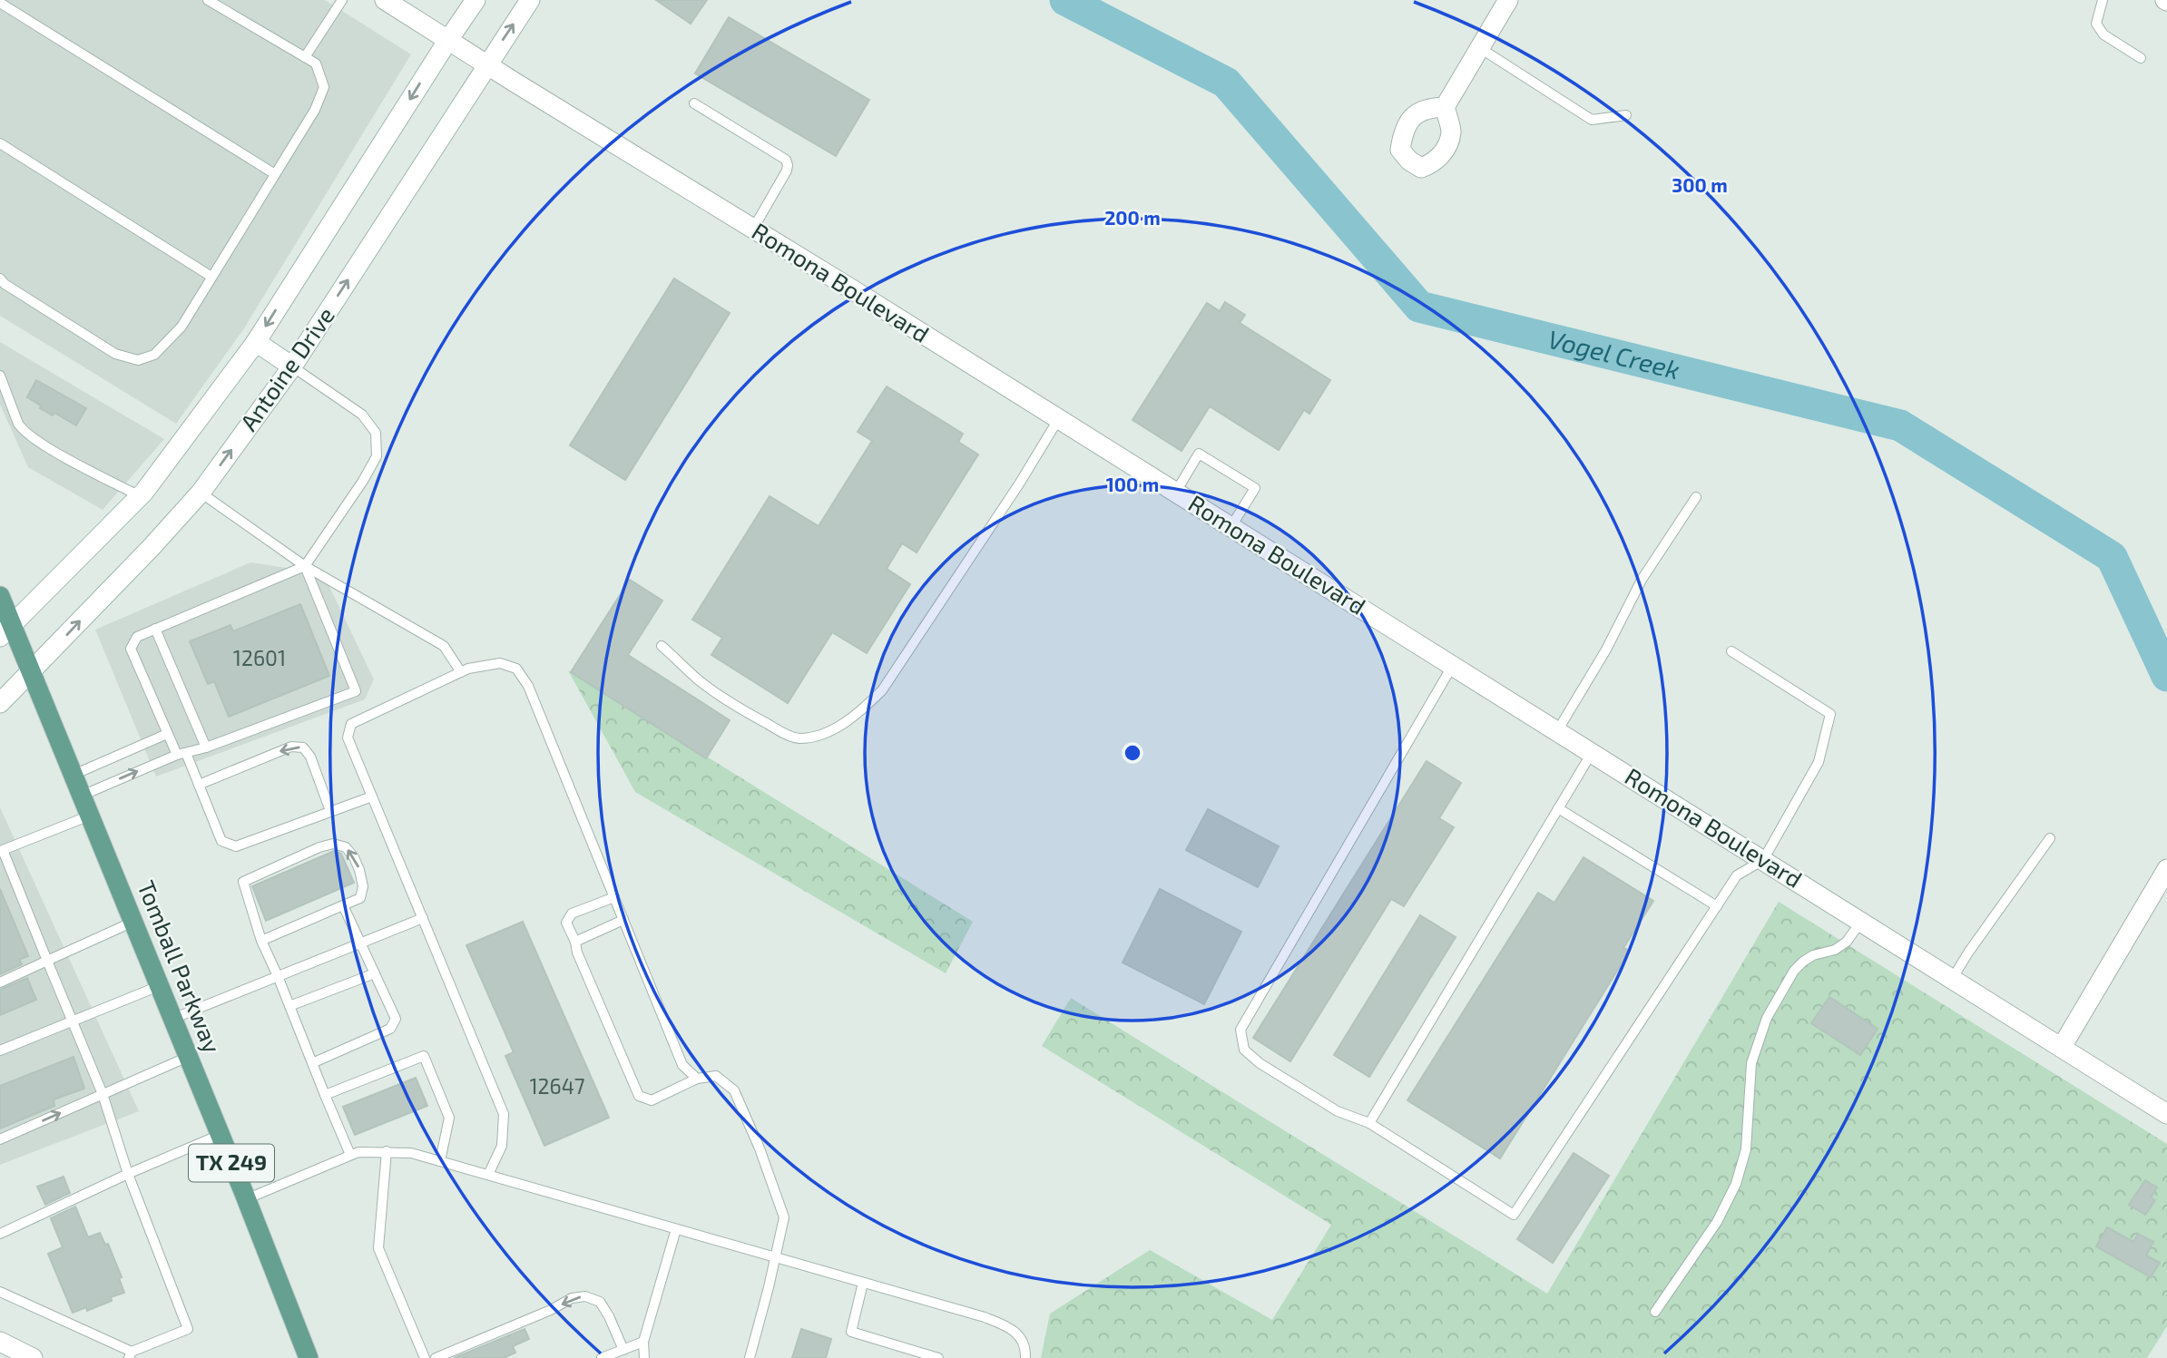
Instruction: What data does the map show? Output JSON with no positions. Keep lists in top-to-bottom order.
{
  "streets": {
    "main road": ["Tomball Parkway", "TX 249"],
    "street": ["Romona Boulevard", "Antoine Drive"]
  },
  "crossings": [
    ["Romona Boulevard", "Antoine Drive"],
    ["Antoine Drive", "Tomball Parkway"]
  ],
  "water": ["Vogel Creek"],
  "house_numbers": ["12601", "12647"],
  "rings": ["300 m", "200 m", "100 m"]
}
